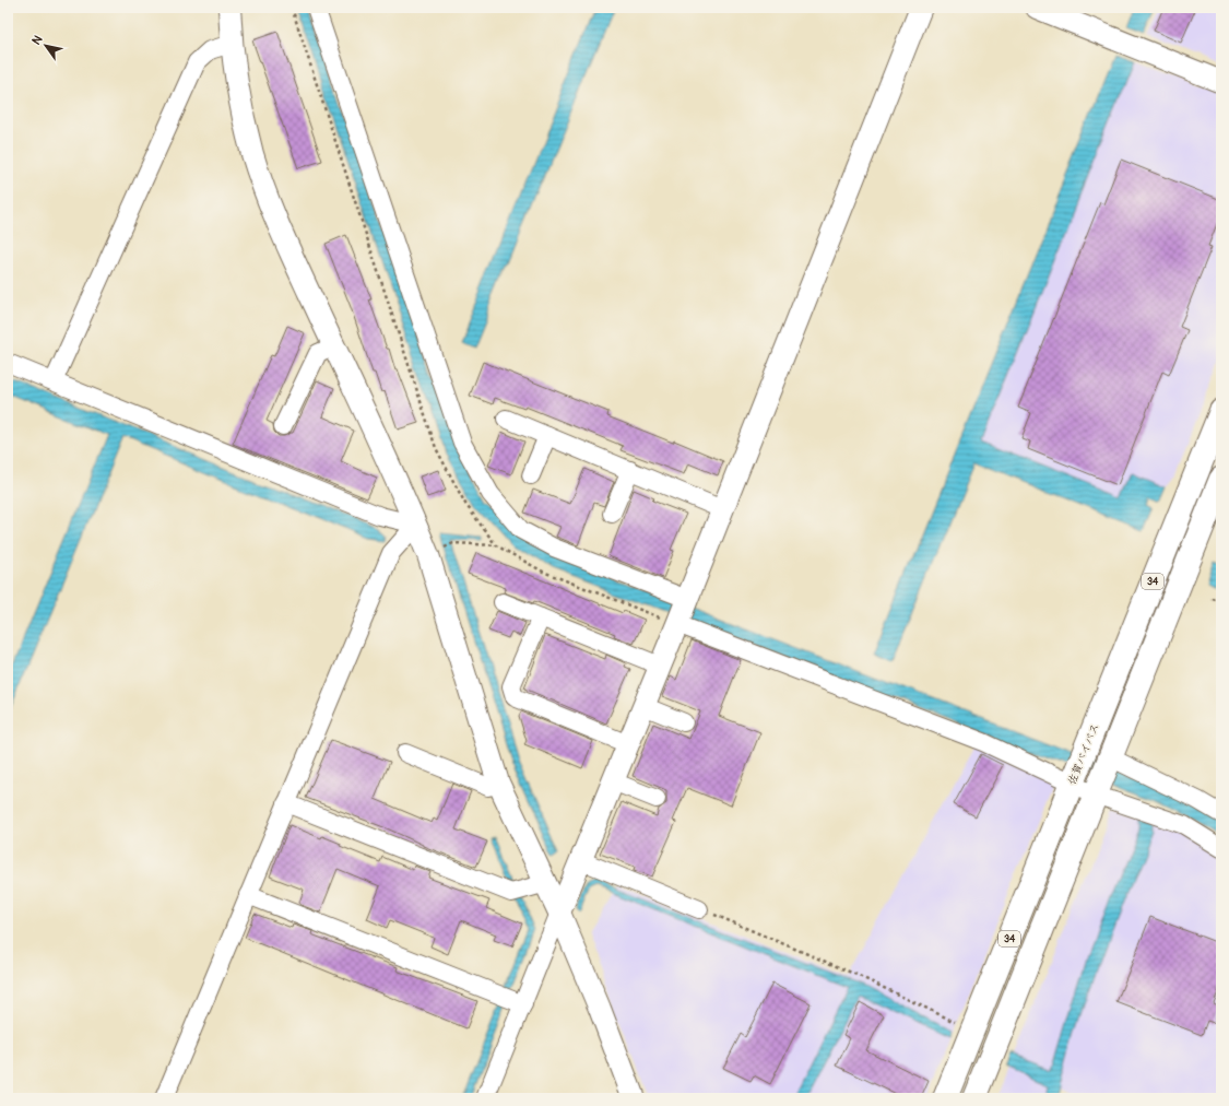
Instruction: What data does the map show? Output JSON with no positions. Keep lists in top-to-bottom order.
{
  "streets": {
    "highway": ["34", "佐賀バイパス"]
  },
  "north": "top left"
}
